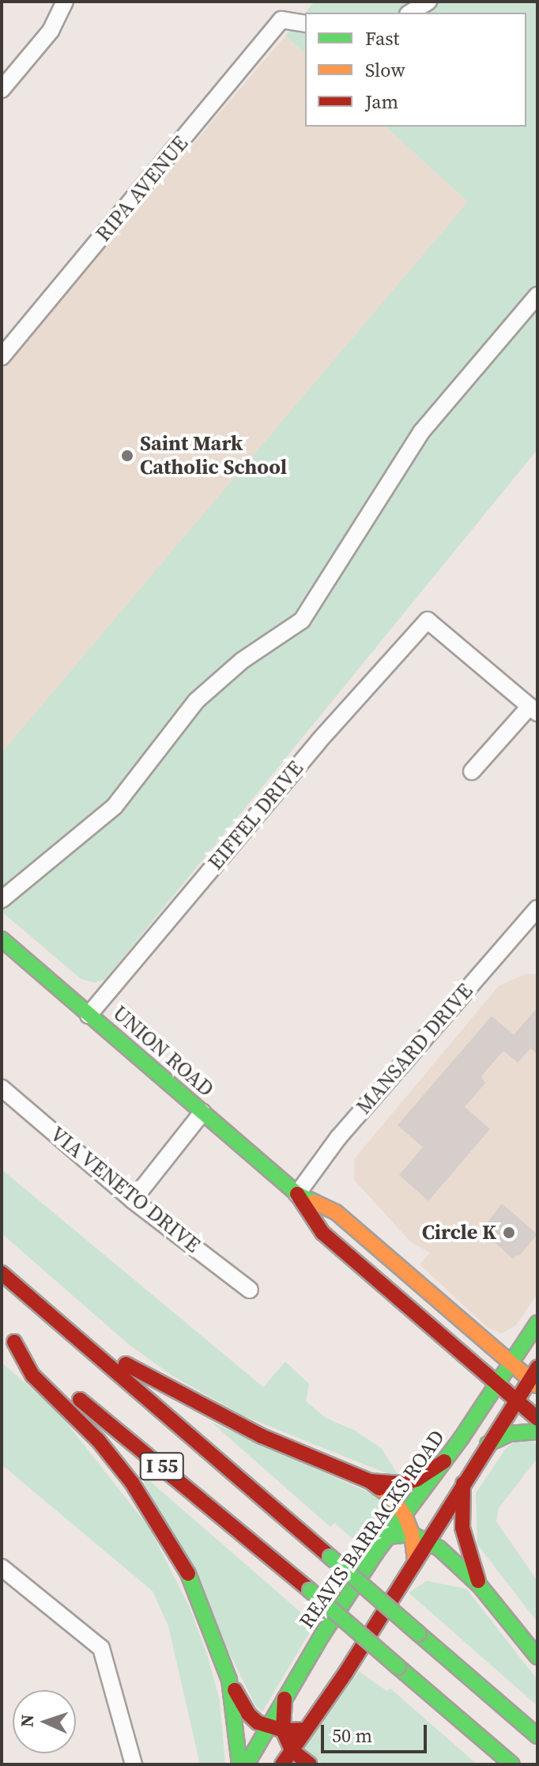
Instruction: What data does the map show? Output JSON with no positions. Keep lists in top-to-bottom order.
{
  "streets": {
    "main road": ["UNION ROAD", "I 55", "REAVIS BARRACKS ROAD"],
    "street": [
      "RIPA AVENUE",
      "EIFFEL DRIVE",
      "MANSARD DRIVE",
      "VIA VENETO DRIVE"
    ]
  },
  "crossings": [
    ["EIFFEL DRIVE", "UNION ROAD"],
    ["MANSARD DRIVE", "UNION ROAD"],
    ["UNION ROAD", "REAVIS BARRACKS ROAD"]
  ],
  "places": ["Saint Mark Catholic School", "Circle K"],
  "legend": ["Fast", "Slow", "Jam"],
  "scale_bar": "50 m",
  "north": "left"
}
